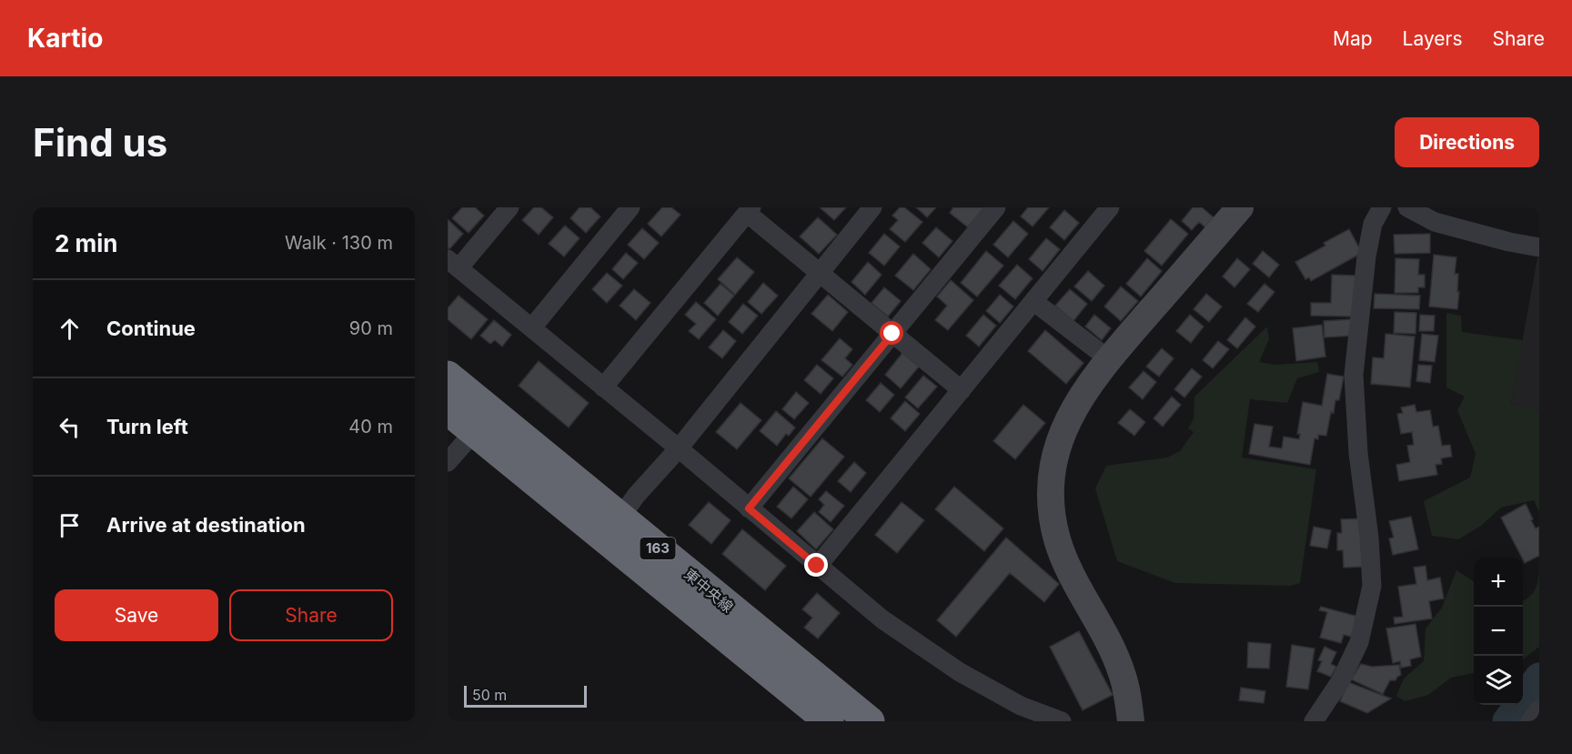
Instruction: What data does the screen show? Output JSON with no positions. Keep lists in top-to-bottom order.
{
  "streets": {
    "highway": ["163", "東中央線"]
  },
  "scale_bar": "50 m",
  "page": {
    "header": "Kartio",
    "nav": ["Map", "Layers", "Share"],
    "buttons": [
      "Directions",
      ["Save", "Share"]
    ],
    "title": "Find us",
    "heading": ["2 min", "Walk · 130 m"],
    "list": [
      ["Continue", "90 m"],
      ["Turn left", "40 m"],
      "Arrive at destination"
    ],
    "map_buttons": ["+", "−"],
    "scale": "50 m"
  }
}
